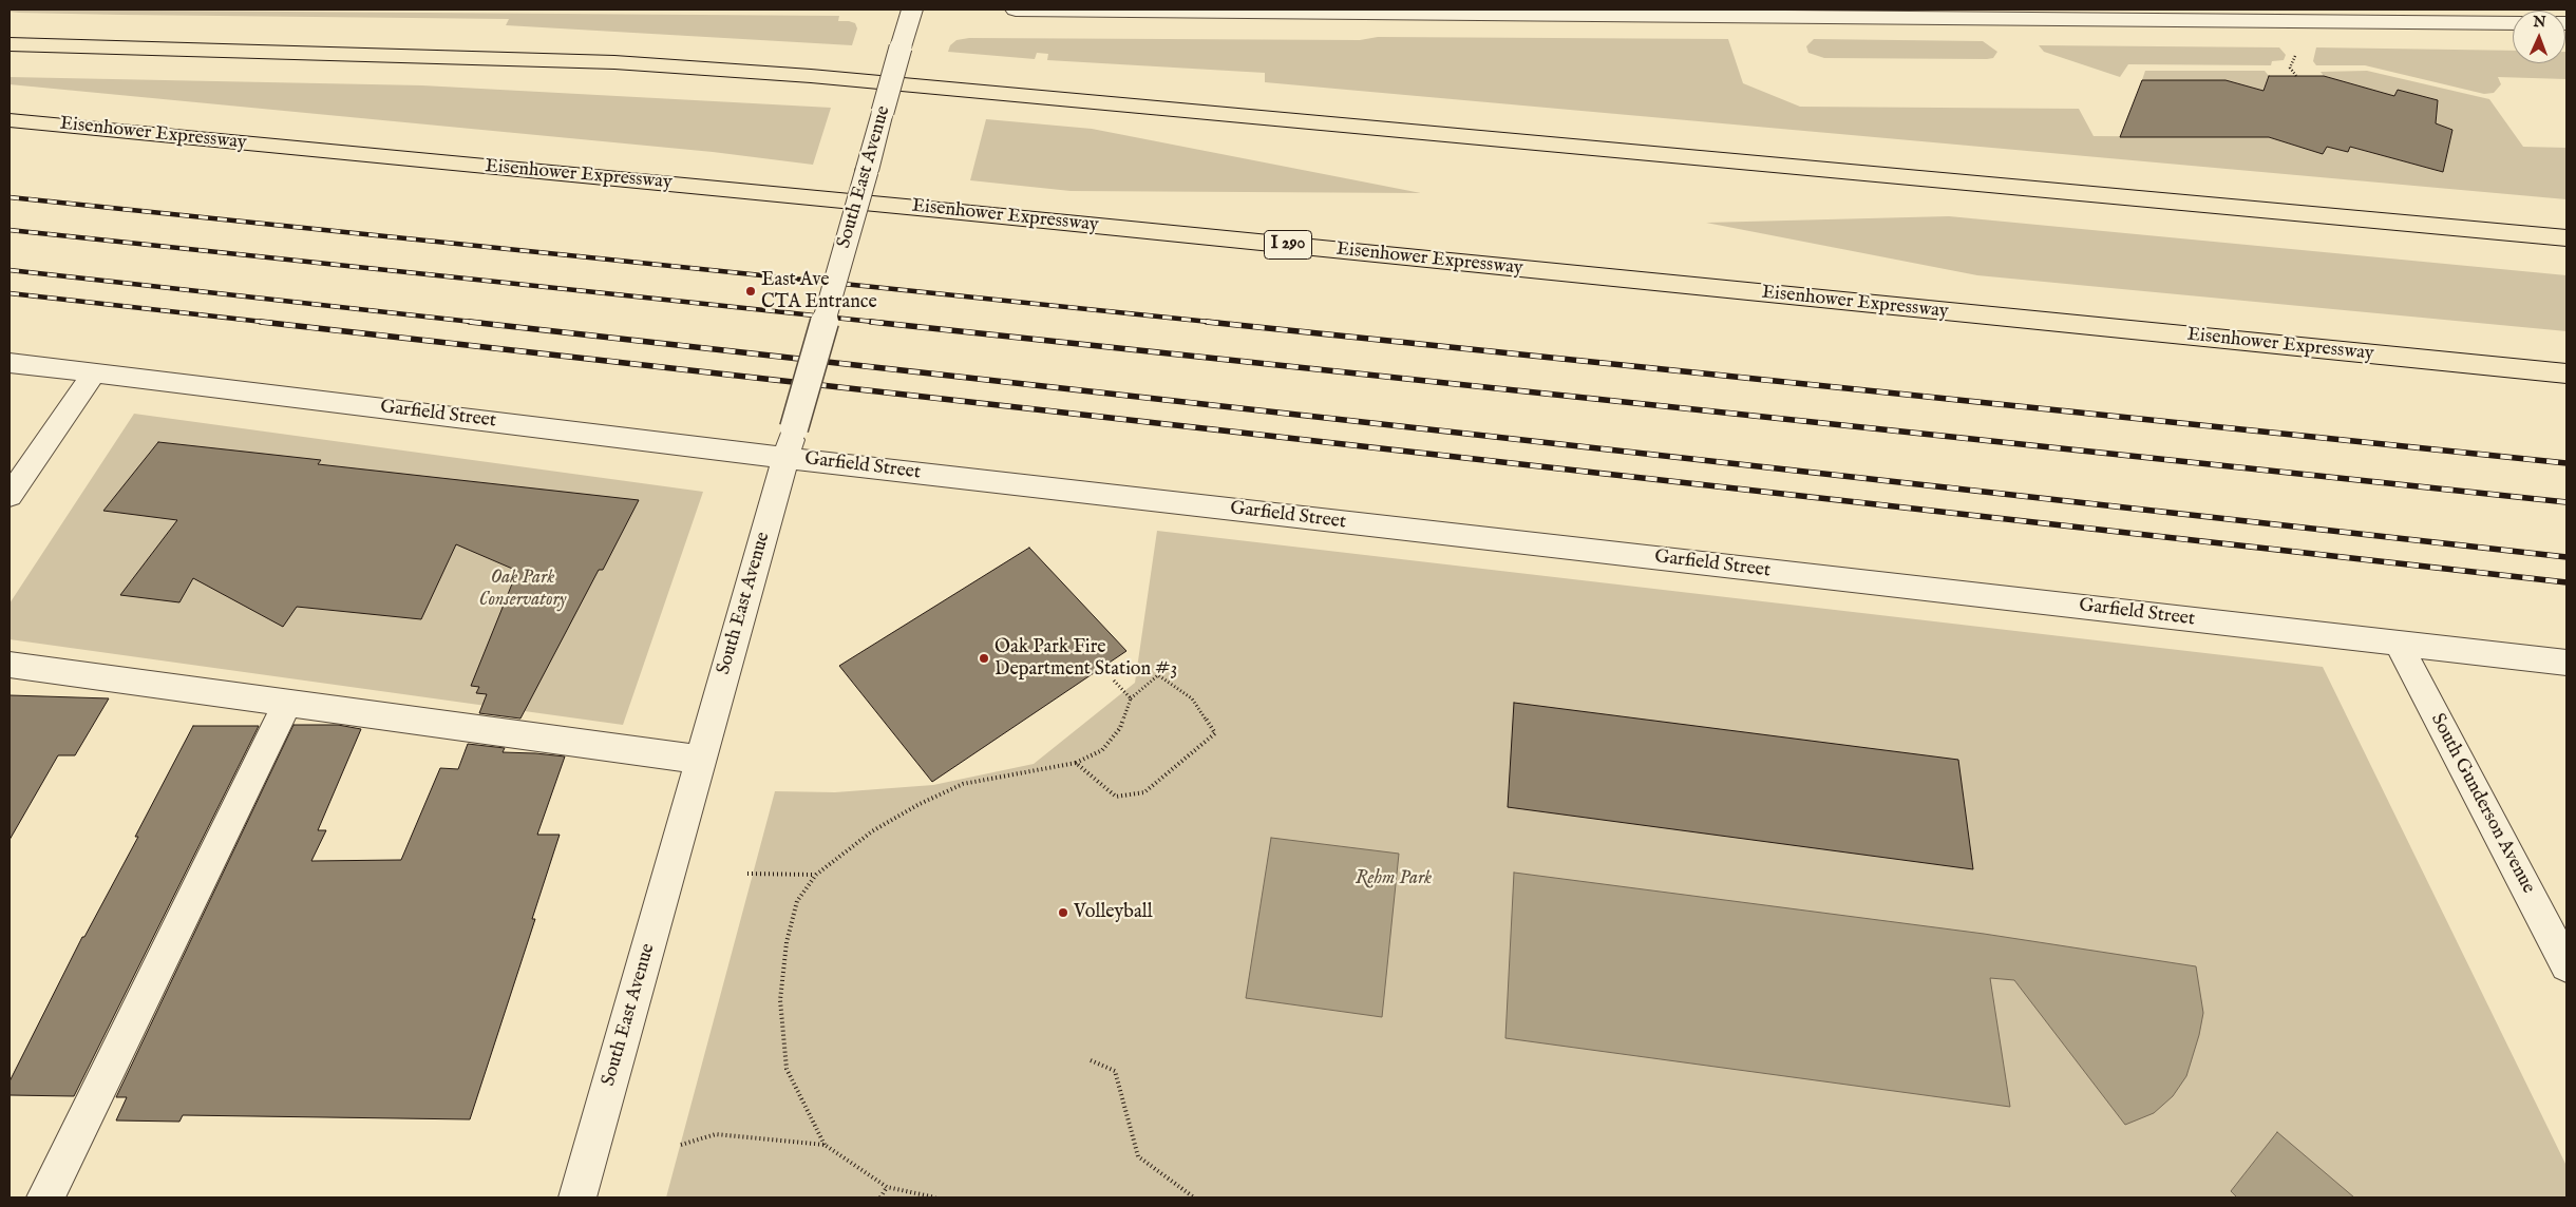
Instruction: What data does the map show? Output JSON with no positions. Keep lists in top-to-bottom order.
{
  "streets": {
    "highway": ["Eisenhower Expressway", "I 290"],
    "street": ["South East Avenue", "Garfield Street", "South Gunderson Avenue"]
  },
  "crossings": [
    ["South East Avenue", "Garfield Street"],
    ["Garfield Street", "South Gunderson Avenue"]
  ],
  "parks": ["Oak Park Conservatory", "Rehm Park"],
  "places": ["East Ave CTA Entrance", "Oak Park Fire Department Station #3", "Volleyball"],
  "north": "top"
}
